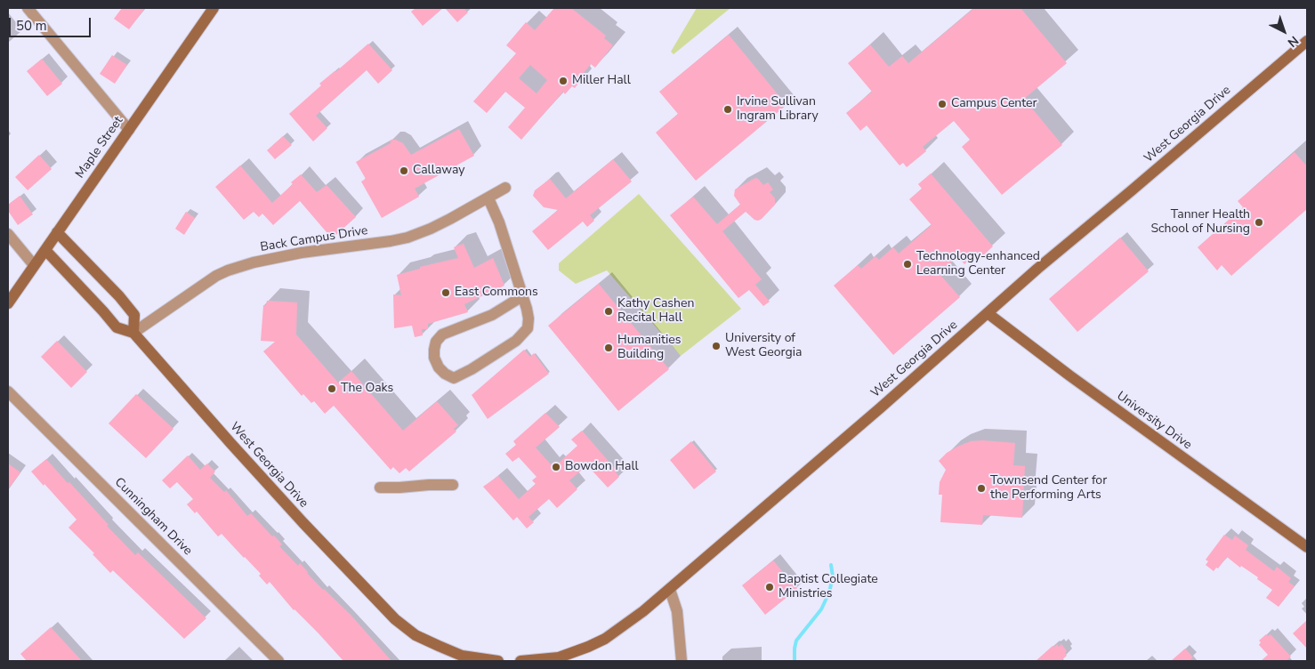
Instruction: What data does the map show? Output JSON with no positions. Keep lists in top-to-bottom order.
{
  "streets": {
    "street": [
      "West Georgia Drive",
      "Maple Street",
      "Back Campus Drive",
      "University Drive",
      "Cunningham Drive"
    ]
  },
  "crossings": [
    ["West Georgia Drive", "Maple Street"],
    ["West Georgia Drive", "Back Campus Drive"],
    ["West Georgia Drive", "University Drive"]
  ],
  "places": [
    "Miller Hall",
    "Campus Center",
    "Irvine Sullivan Ingram Library",
    "Callaway",
    "Tanner Health School of Nursing",
    "Technology-enhanced Learning Center",
    "East Commons",
    "Kathy Cashen Recital Hall",
    "University of West Georgia",
    "Humanities Building",
    "The Oaks",
    "Bowdon Hall",
    "Townsend Center for the Performing Arts",
    "Baptist Collegiate Ministries"
  ],
  "scale_bar": "50 m",
  "north": "bottom right"
}
